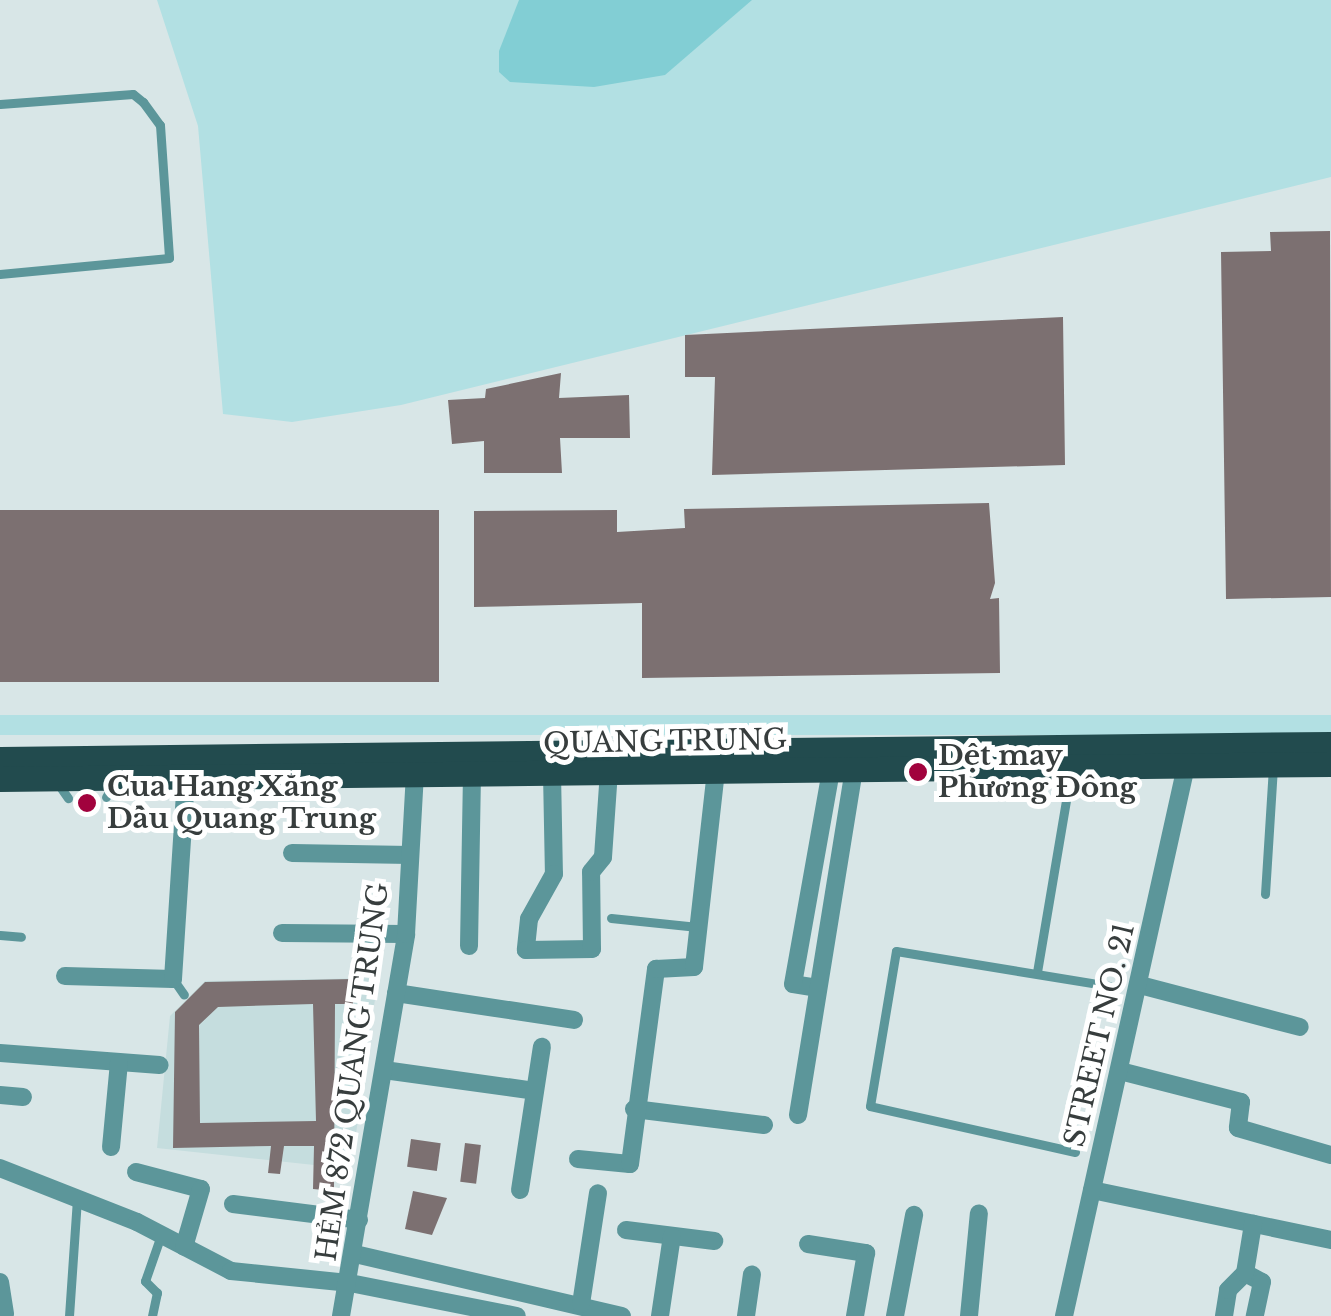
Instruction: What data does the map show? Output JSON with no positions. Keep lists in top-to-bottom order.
{
  "streets": {
    "main road": ["QUANG TRUNG"],
    "street": ["STREET NO. 21", "HẺM 872 QUANG TRUNG"]
  },
  "crossings": [
    ["QUANG TRUNG", "STREET NO. 21"],
    ["QUANG TRUNG", "HẺM 872 QUANG TRUNG"]
  ],
  "places": ["Dệt may Phương Đông", "Cua Hang Xăng Dầu Quang Trung"]
}
